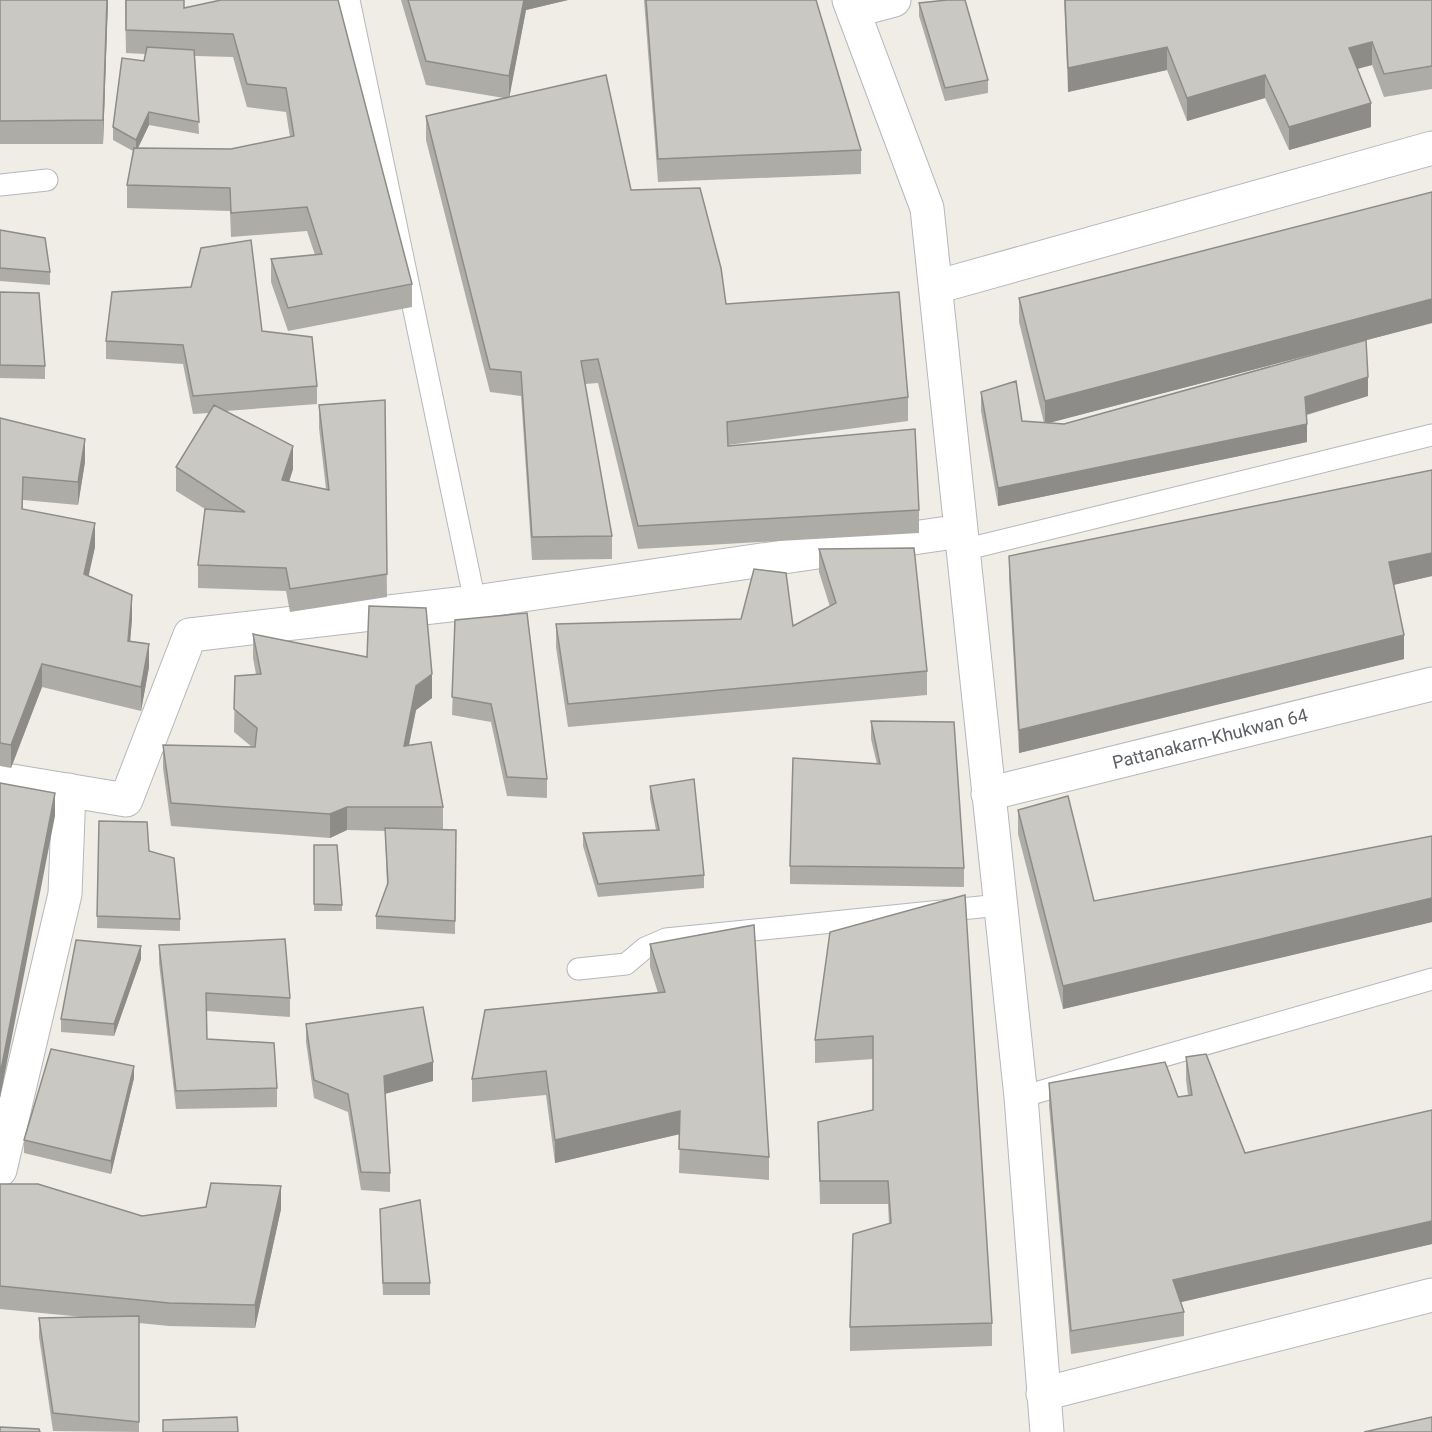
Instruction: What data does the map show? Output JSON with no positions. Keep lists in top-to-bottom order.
{
  "streets": {
    "street": ["Pattanakarn-Khukwan 64"]
  }
}
